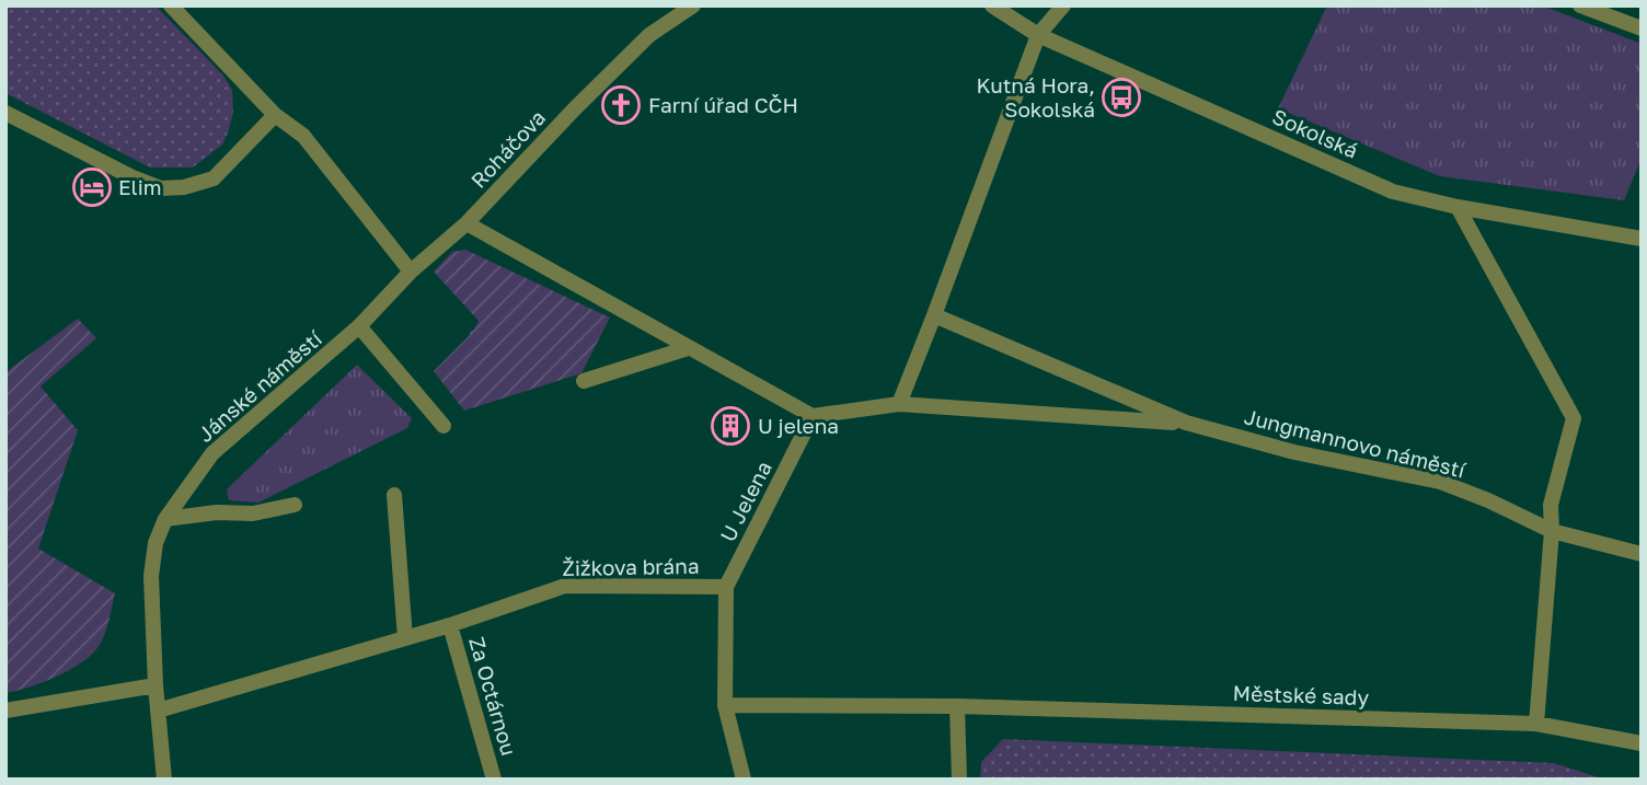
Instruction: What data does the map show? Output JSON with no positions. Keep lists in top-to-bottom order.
{
  "streets": {
    "street": [
      "Sokolská",
      "Roháčova",
      "Jánské náměstí",
      "Jungmannovo náměstí",
      "U Jelena",
      "Žižkova brána",
      "Městské sady",
      "Za Octárnou"
    ]
  },
  "crossings": [
    ["Roháčova", "Jánské náměstí"],
    ["Jungmannovo náměstí", "U Jelena"],
    ["U Jelena", "Žižkova brána"],
    ["U Jelena", "Městské sady"],
    ["Žižkova brána", "Za Octárnou"]
  ],
  "places": {
    "bus stop": ["Kutná Hora, Sokolská"],
    "church": ["Farní úřad CČH"],
    "hotel": ["Elim"],
    "building": ["U jelena"]
  }
}
